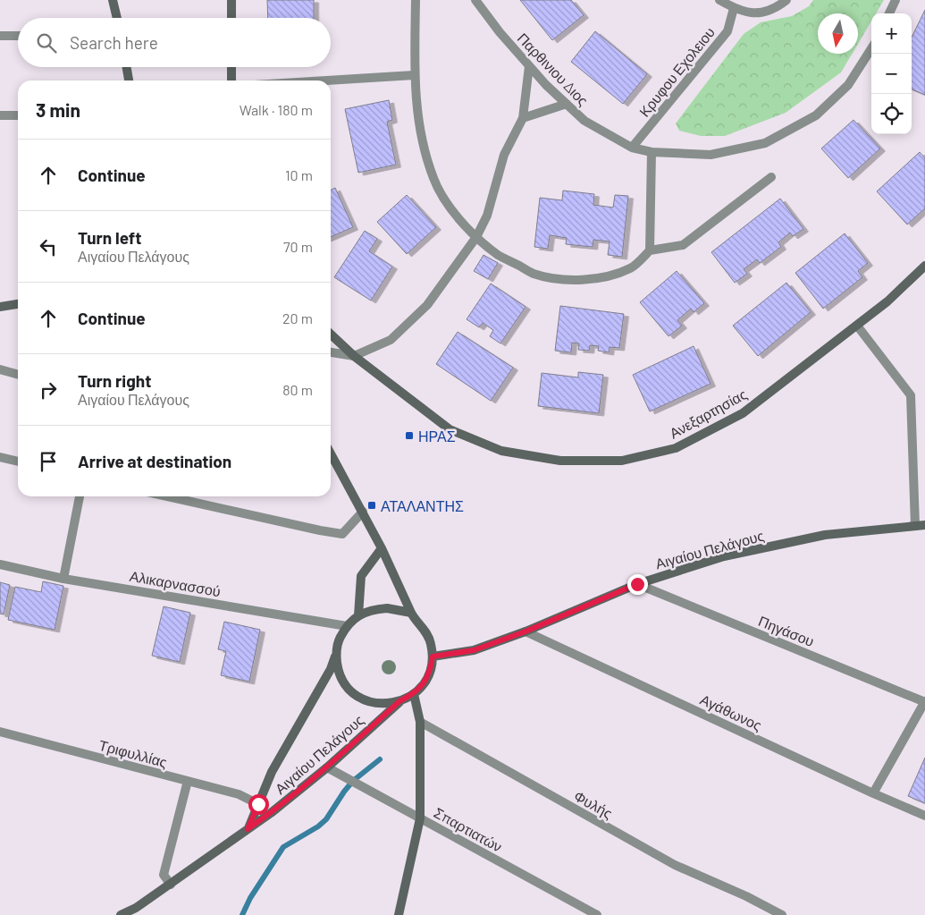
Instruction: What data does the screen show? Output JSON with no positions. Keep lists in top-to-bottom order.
{
  "streets": {
    "main road": ["Ανεξαρτησίας", "Αιγαίου Πελάγους"],
    "street": [
      "Παρθινιου Διος",
      "Κρυφου Εχολειου",
      "Αλικαρνασσού",
      "Πηγάσου",
      "Αγάθωνος",
      "Τριφυλλίας",
      "Φυλής",
      "Σπαρτιατών"
    ]
  },
  "crossings": [
    ["Παρθινιου Διος", "Κρυφου Εχολειου"],
    ["Αιγαίου Πελάγους", "Αλικαρνασσού"],
    ["Αιγαίου Πελάγους", "Πηγάσου"],
    ["Αιγαίου Πελάγους", "Αγάθωνος"],
    ["Αιγαίου Πελάγους", "Σπαρτιατών"]
  ],
  "places": {
    "transit": ["ΗΡΑΣ", "ΑΤΑΛΑΝΤΗΣ"]
  },
  "north": "bottom",
  "page": {
    "map_buttons": ["+", "−"],
    "search": "Search here",
    "heading": ["3 min", "Walk · 180 m"],
    "list": [
      ["Continue", "10 m"],
      ["Turn left", "Αιγαίου Πελάγους", "70 m"],
      ["Continue", "20 m"],
      ["Turn right", "Αιγαίου Πελάγους", "80 m"],
      "Arrive at destination"
    ]
  }
}
